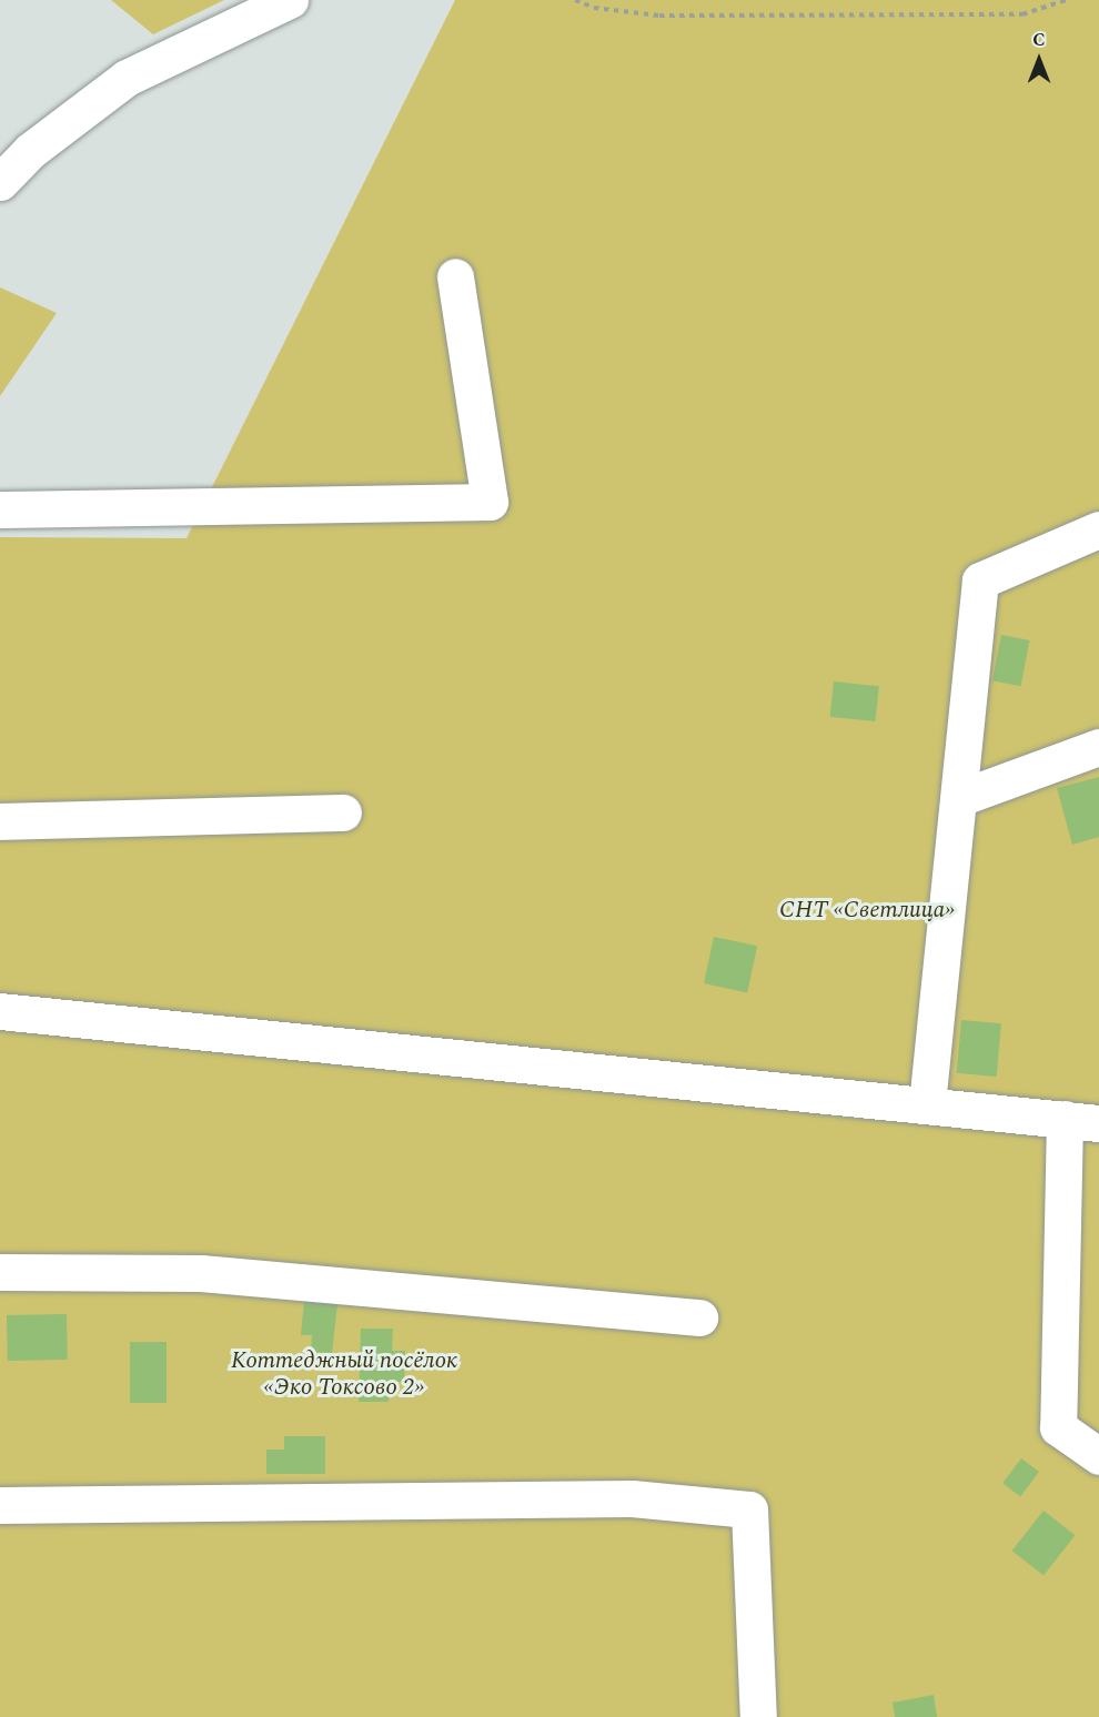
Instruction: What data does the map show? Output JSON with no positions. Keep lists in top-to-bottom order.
{
  "parks": ["СНТ «Светлица»", "Коттеджный посёлок «Эко Токсово 2»"],
  "north": "top"
}
